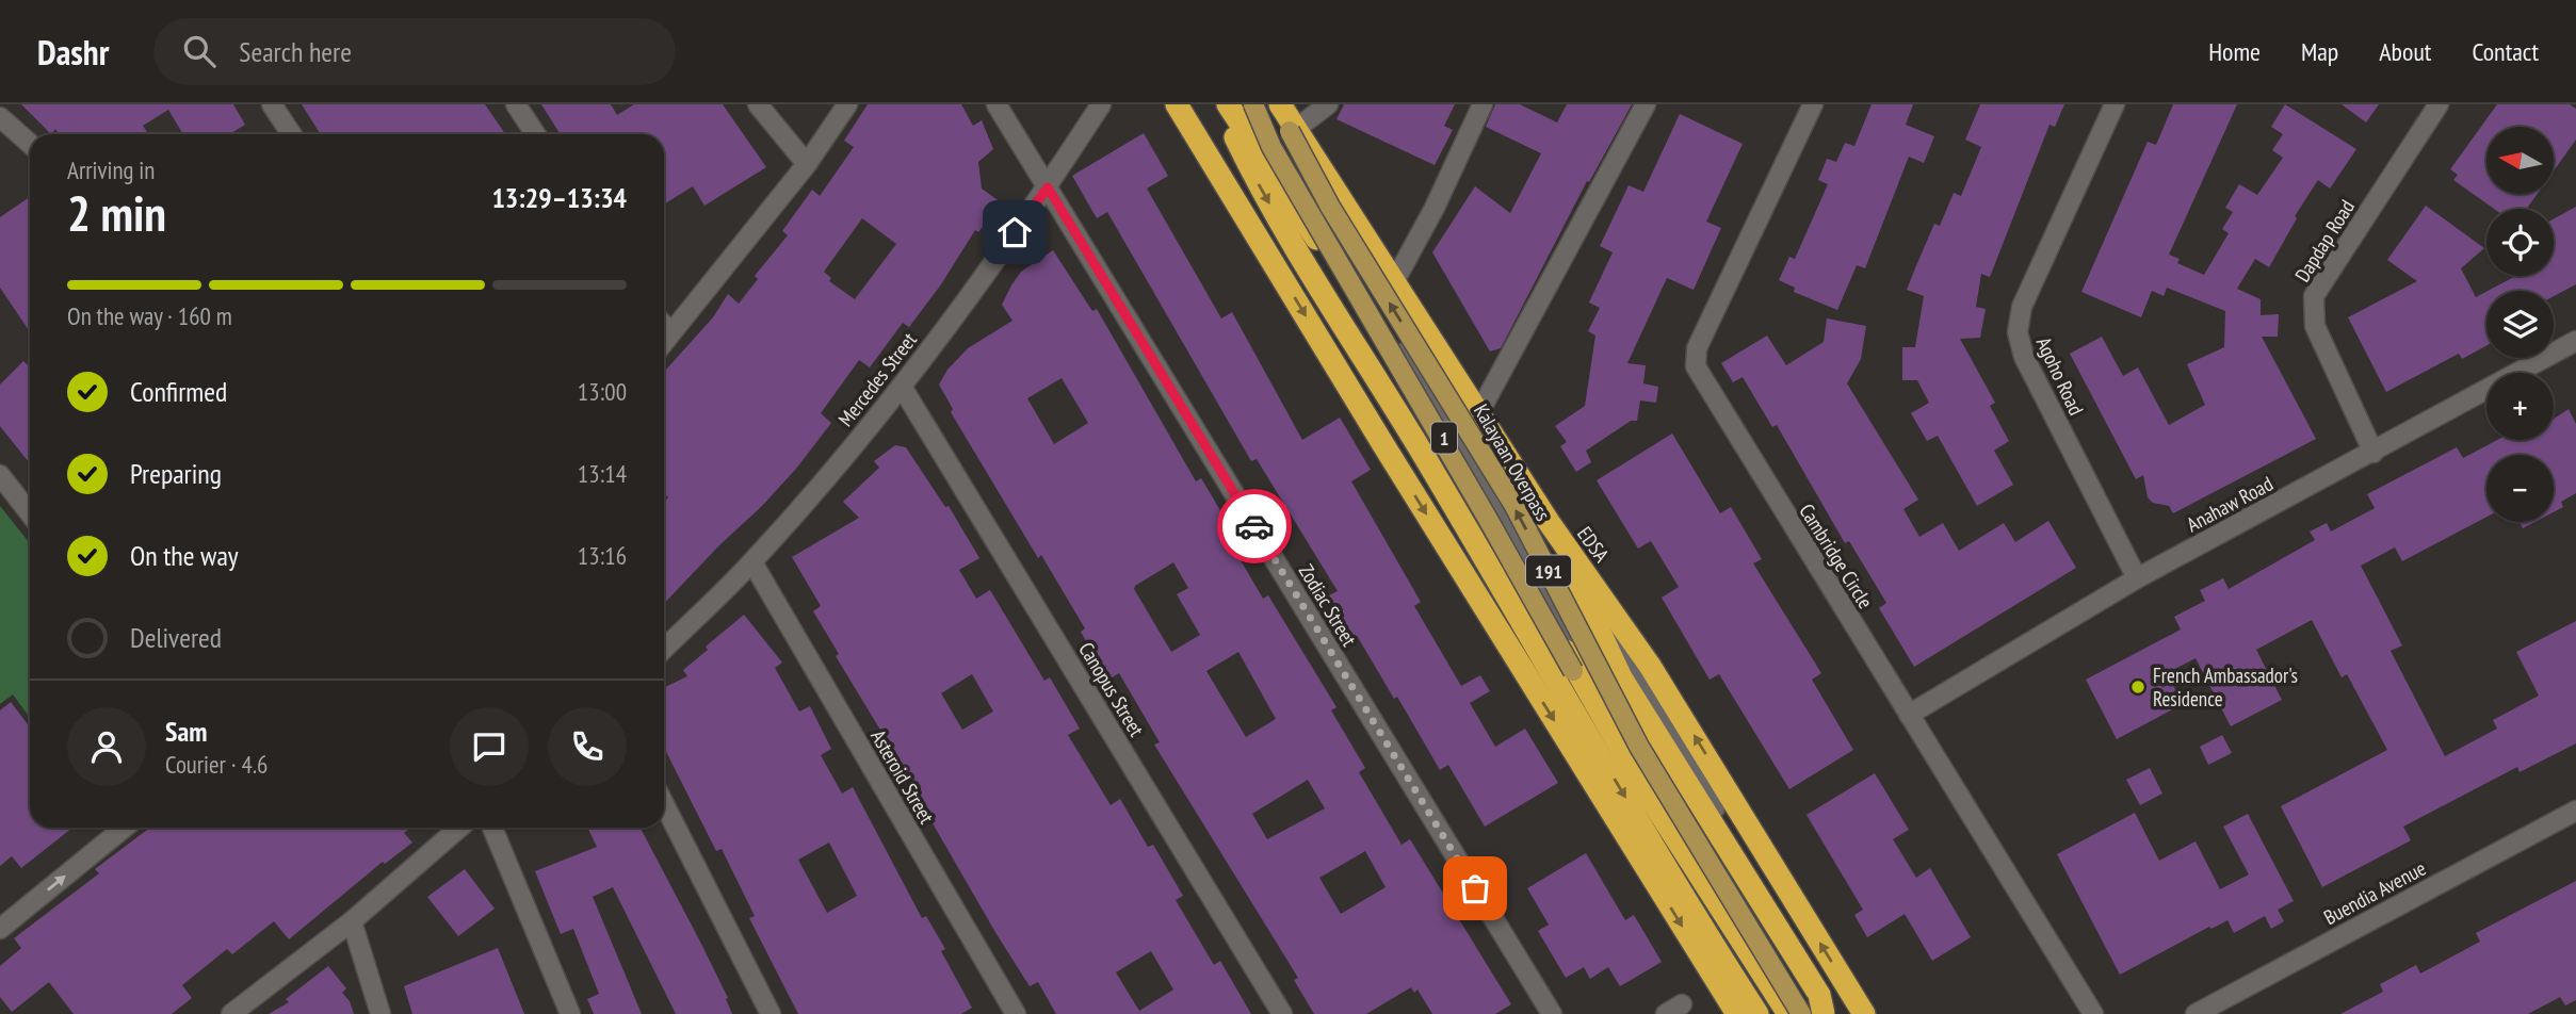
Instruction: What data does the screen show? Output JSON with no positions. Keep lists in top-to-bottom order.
{
  "streets": {
    "highway": ["1", "EDSA"],
    "main road": ["Kalayaan Overpass", "191"],
    "street": [
      "Dapdap Road",
      "Agoho Road",
      "Mercedes Street",
      "Anahaw Road",
      "Cambridge Circle",
      "Zodiac Street",
      "Canopus Street",
      "Asteroid Street",
      "Buendia Avenue"
    ]
  },
  "crossings": [
    ["Dapdap Road", "Anahaw Road"],
    ["Agoho Road", "Anahaw Road"],
    ["Mercedes Street", "Zodiac Street"],
    ["Mercedes Street", "Canopus Street"],
    ["Mercedes Street", "Asteroid Street"],
    ["Kalayaan Overpass", "EDSA"],
    ["Anahaw Road", "Cambridge Circle"]
  ],
  "places": ["French Ambassador's Residence"],
  "north": "left",
  "page": {
    "header": "Dashr",
    "search": "Search here",
    "nav": [
      "Home",
      "Map",
      "About",
      "Contact"
    ],
    "map_buttons": ["+", "−"],
    "heading": ["2 min", "Arriving in", "13:29–13:34"],
    "panel": ["Sam", "Courier · 4.6"],
    "bar": "On the way · 160 m",
    "list": [
      ["Confirmed", "13:00"],
      ["Preparing", "13:14"],
      ["On the way", "13:16"],
      "Delivered"
    ]
  }
}
